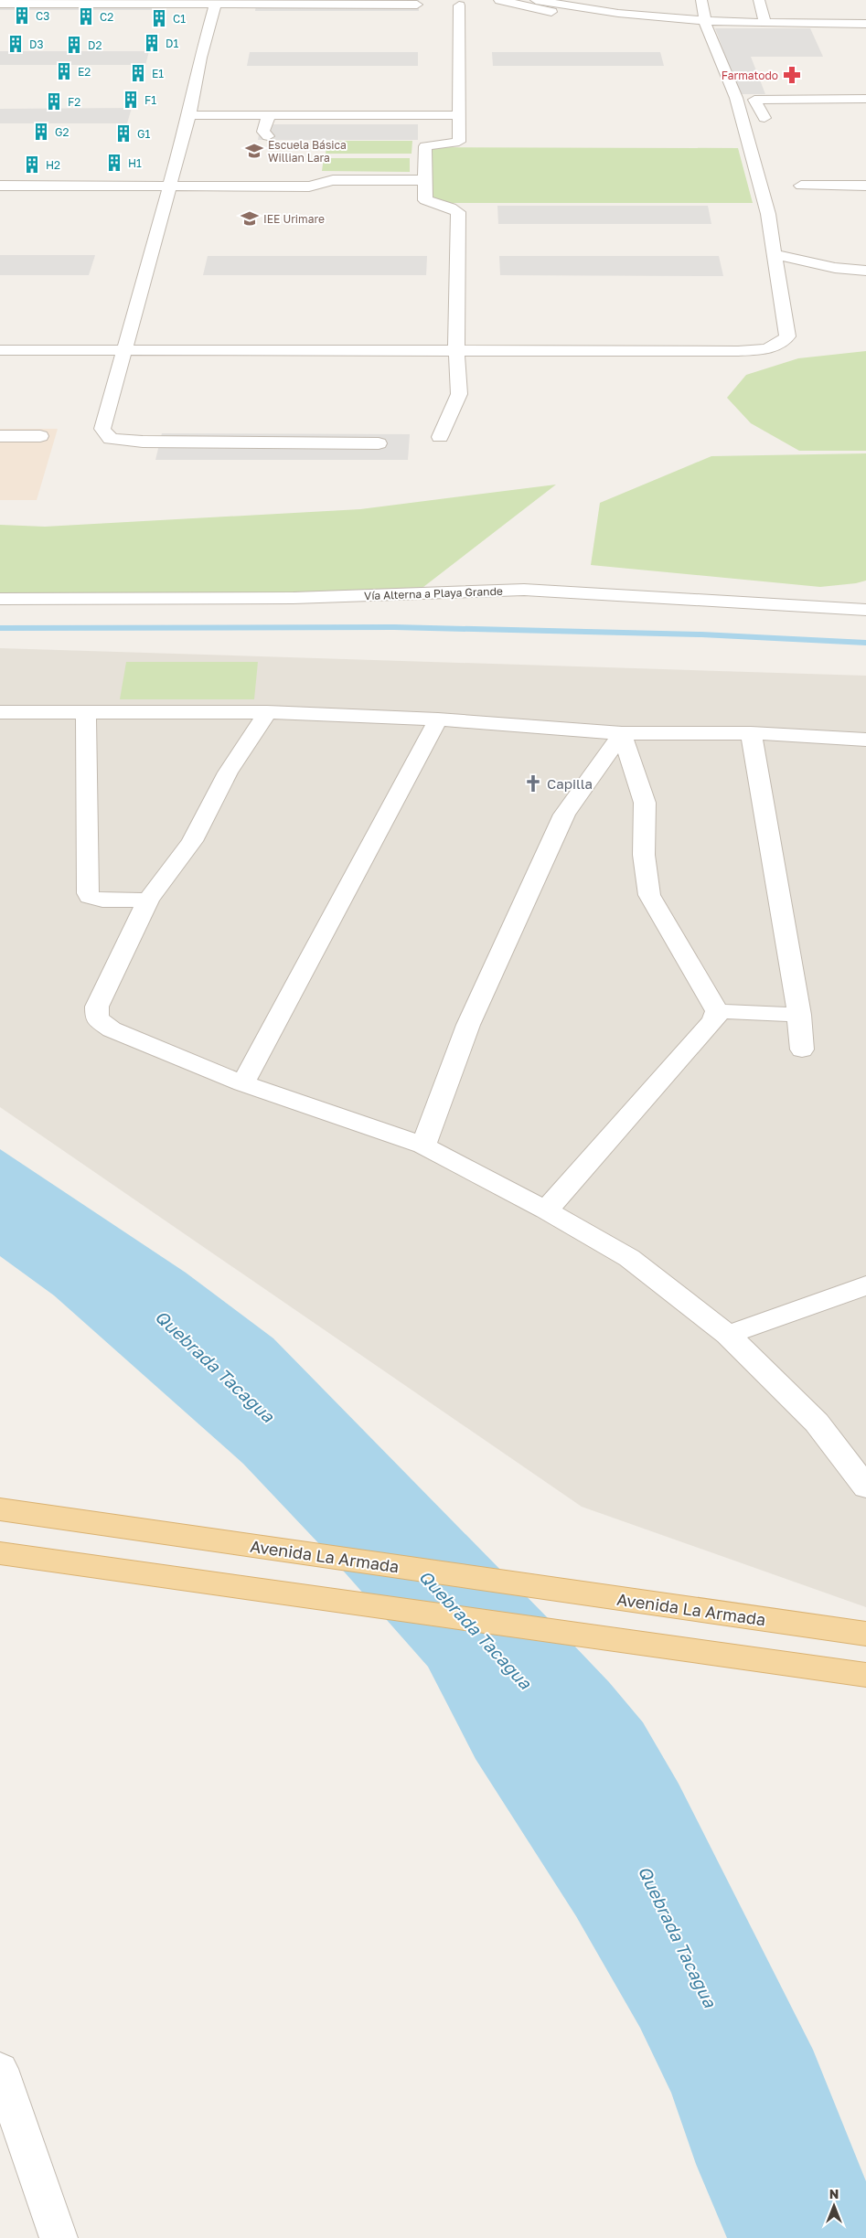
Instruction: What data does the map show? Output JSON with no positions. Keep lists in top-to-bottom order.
{
  "streets": {
    "main road": ["Avenida La Armada"],
    "street": ["Vía Alterna a Playa Grande"]
  },
  "water": ["Quebrada Tacagua"],
  "places": {
    "building": [
      "C3",
      "C2",
      "C1",
      "D1",
      "D3",
      "D2",
      "E2",
      "E1",
      "F1",
      "F2",
      "G2",
      "G1",
      "H1",
      "H2"
    ],
    "pharmacy": ["Farmatodo"],
    "school or university": ["Escuela Básica Willian Lara", "IEE Urimare"],
    "church": ["Capilla"]
  },
  "north": "top"
}
